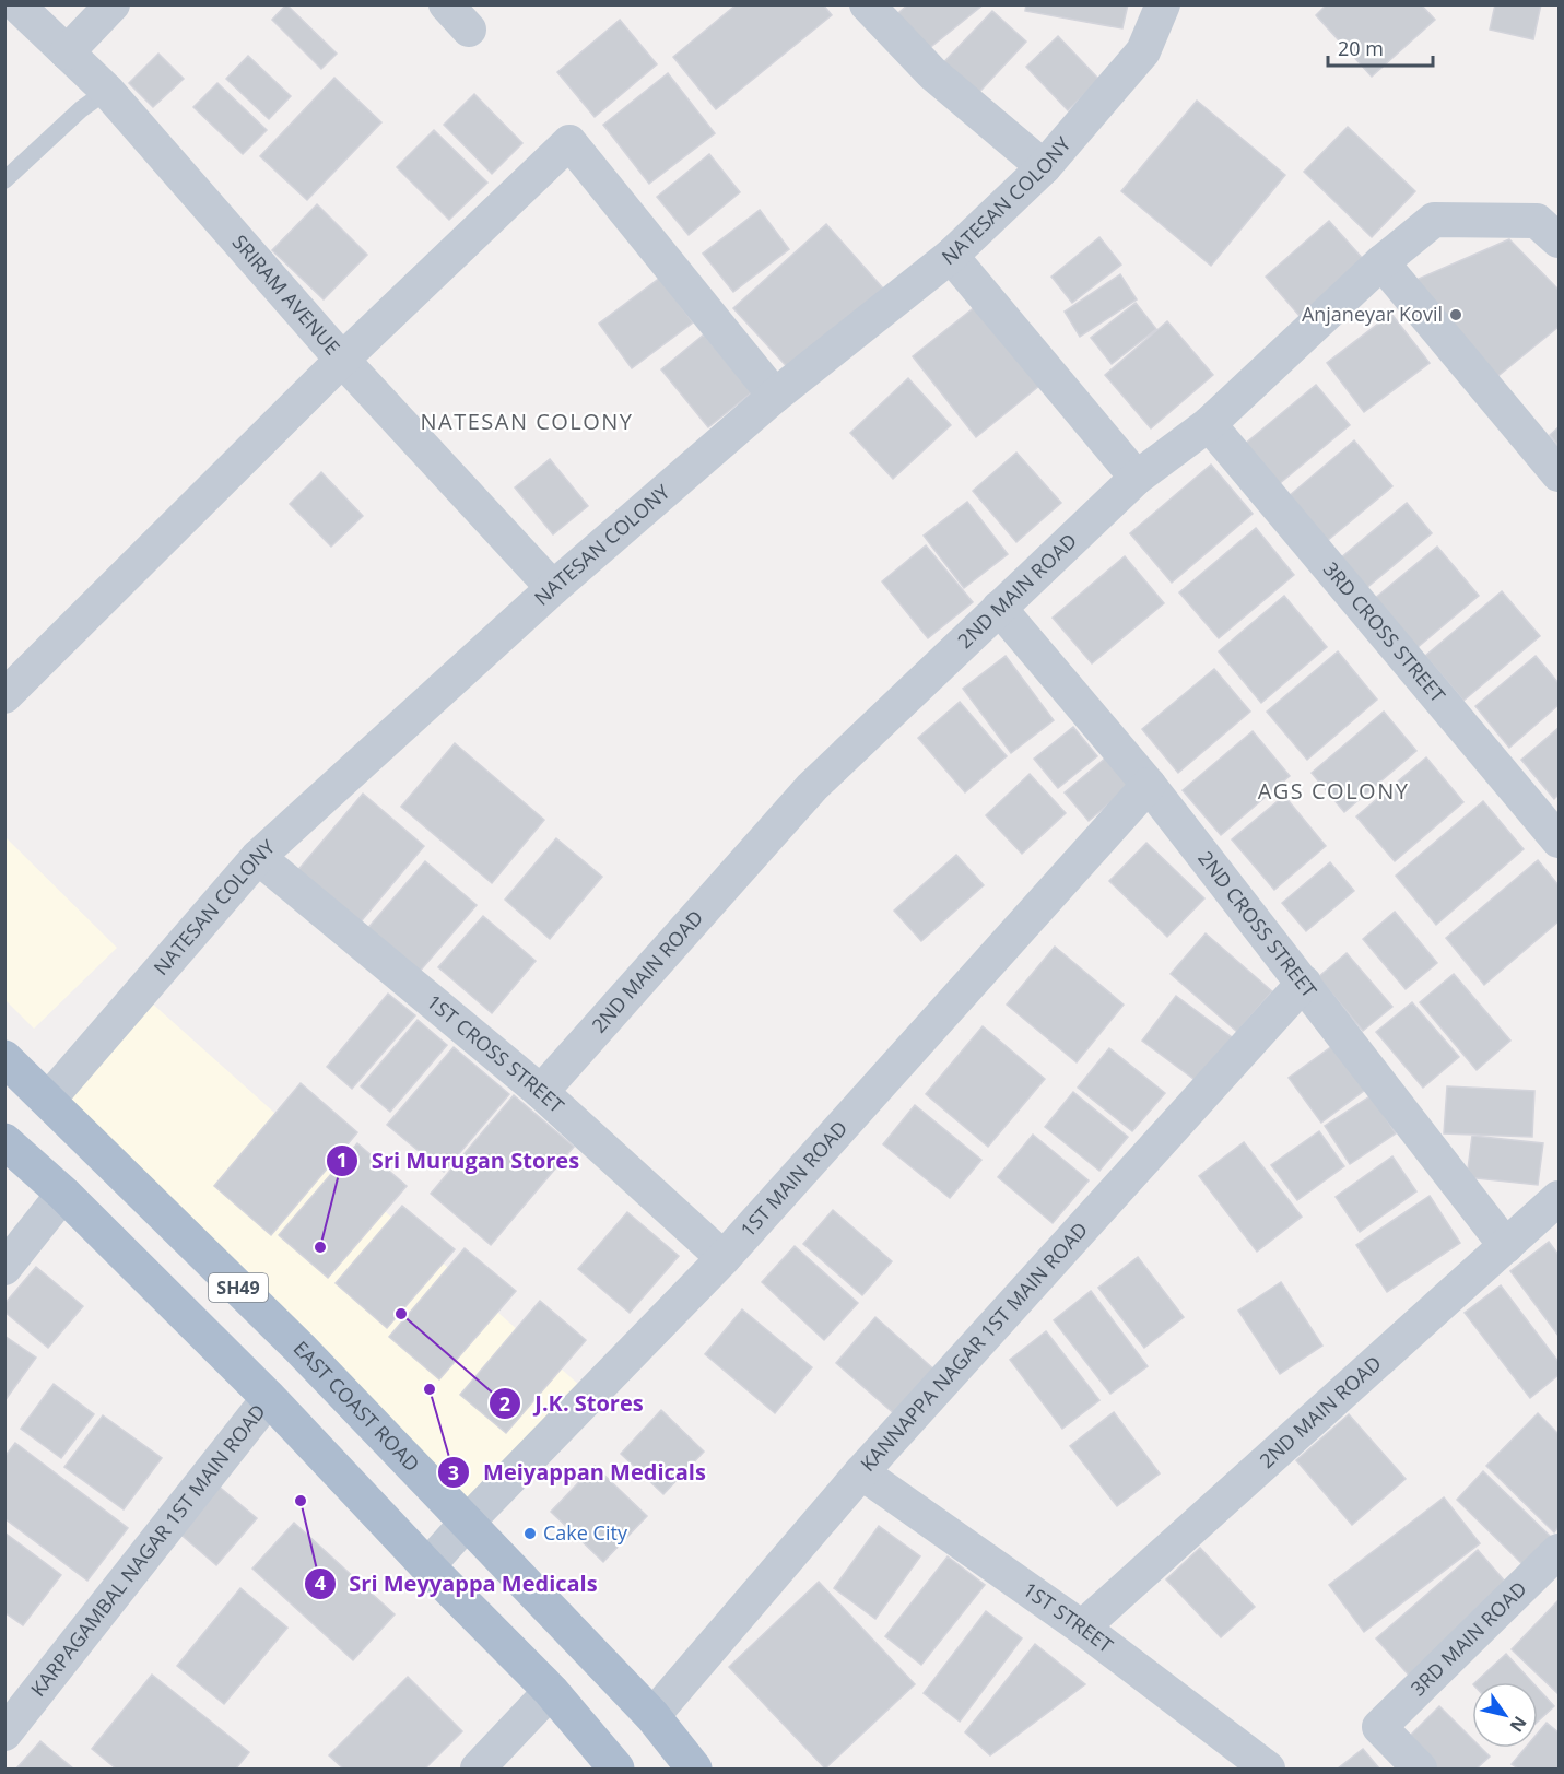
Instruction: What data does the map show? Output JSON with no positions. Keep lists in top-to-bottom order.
{
  "streets": {
    "main road": ["SH49", "EAST COAST ROAD"],
    "street": [
      "NATESAN COLONY",
      "SRIRAM AVENUE",
      "2ND MAIN ROAD",
      "3RD CROSS STREET",
      "2ND CROSS STREET",
      "1ST CROSS STREET",
      "1ST MAIN ROAD",
      "KANNAPPA NAGAR 1ST MAIN ROAD",
      "KARPAGAMBAL NAGAR 1ST MAIN ROAD",
      "1ST STREET",
      "3RD MAIN ROAD"
    ]
  },
  "crossings": [
    ["NATESAN COLONY", "SRIRAM AVENUE"],
    ["NATESAN COLONY", "1ST CROSS STREET"],
    ["NATESAN COLONY", "EAST COAST ROAD"],
    ["2ND MAIN ROAD", "3RD CROSS STREET"],
    ["2ND MAIN ROAD", "2ND CROSS STREET"],
    ["2ND MAIN ROAD", "1ST CROSS STREET"],
    ["2ND MAIN ROAD", "1ST STREET"],
    ["2ND CROSS STREET", "1ST MAIN ROAD"],
    ["2ND CROSS STREET", "KANNAPPA NAGAR 1ST MAIN ROAD"],
    ["1ST CROSS STREET", "1ST MAIN ROAD"],
    ["1ST MAIN ROAD", "SH49"],
    ["1ST MAIN ROAD", "EAST COAST ROAD"],
    ["SH49", "KARPAGAMBAL NAGAR 1ST MAIN ROAD"],
    ["KANNAPPA NAGAR 1ST MAIN ROAD", "EAST COAST ROAD"],
    ["KANNAPPA NAGAR 1ST MAIN ROAD", "1ST STREET"]
  ],
  "districts": ["NATESAN COLONY", "AGS COLONY"],
  "places": [
    "Anjaneyar Kovil",
    "Sri Murugan Stores",
    "J.K. Stores",
    "Meiyappan Medicals",
    "Sri Meyyappa Medicals",
    "Cake City"
  ],
  "scale_bar": "20 m",
  "north": "bottom right"
}
